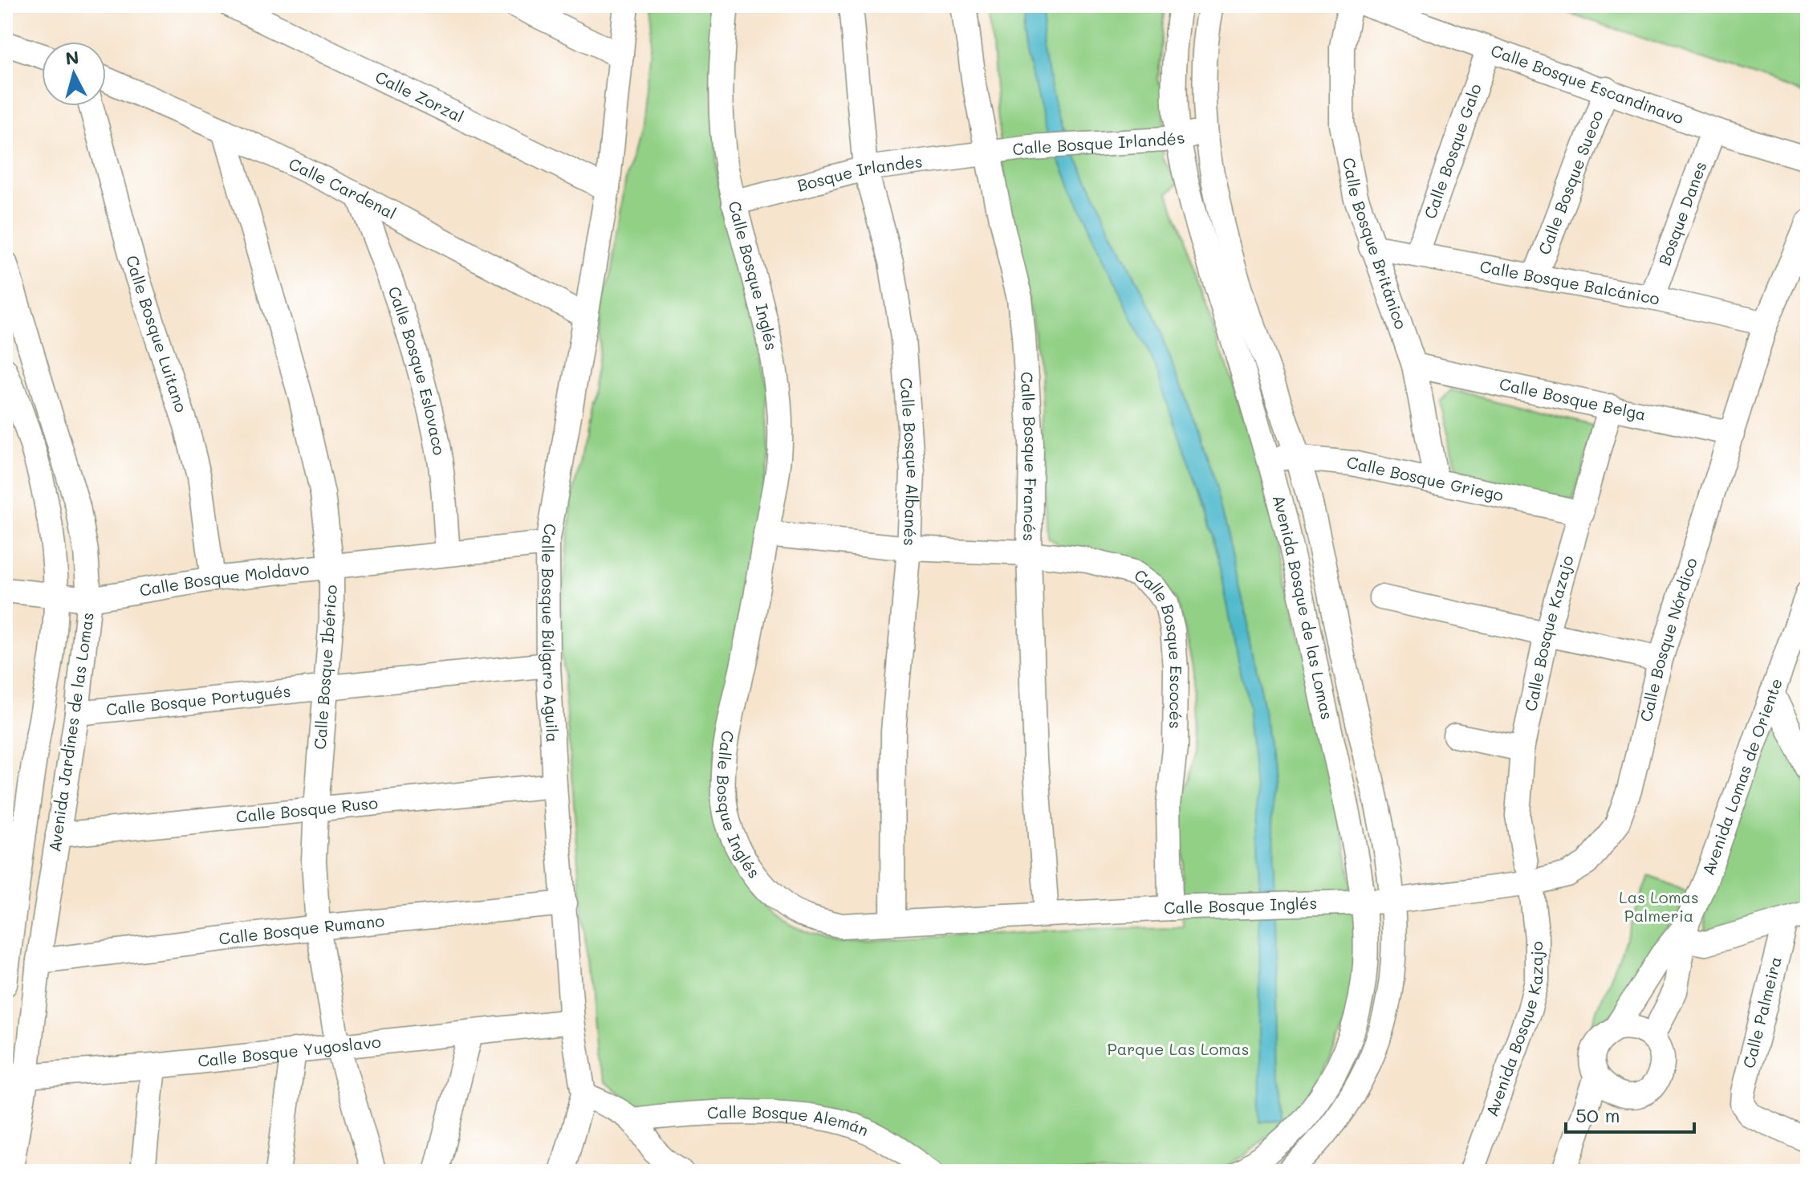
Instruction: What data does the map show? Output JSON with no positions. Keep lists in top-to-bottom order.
{
  "streets": {
    "street": [
      "Calle Bosque Escandinavo",
      "Calle Zorzal",
      "Calle Bosque Irlandés",
      "Calle Bosque Galo",
      "Bosque Irlandes",
      "Calle Bosque Sueco",
      "Calle Cardenal",
      "Bosque Danes",
      "Calle Bosque Británico",
      "Calle Bosque Inglés",
      "Calle Bosque Balcánico",
      "Calle Bosque Luitano",
      "Calle Bosque Eslovaco",
      "Calle Bosque Belga",
      "Calle Bosque Francés",
      "Calle Bosque Albanés",
      "Calle Bosque Griego",
      "Calle Bosque Moldavo",
      "Avenida Bosque de las Lomas",
      "Calle Bosque Búlgaro Aguila",
      "Calle Bosque Kazajo",
      "Calle Bosque Nórdico",
      "Calle Bosque Escocés",
      "Calle Bosque Ibérico",
      "Calle Bosque Portugués",
      "Avenida Jardines de las Lomas",
      "Avenida Lomas de Oriente",
      "Calle Bosque Ruso",
      "Calle Bosque Rumano",
      "Calle Palmeira",
      "Avenida Bosque Kazajo",
      "Calle Bosque Yugoslavo",
      "Calle Bosque Alemán"
    ]
  },
  "crossings": [
    ["Calle Bosque Escandinavo", "Calle Bosque Galo"],
    ["Calle Bosque Escandinavo", "Calle Bosque Sueco"],
    ["Calle Bosque Escandinavo", "Bosque Danes"],
    ["Calle Zorzal", "Calle Bosque Búlgaro Aguila"],
    ["Calle Bosque Irlandés", "Bosque Irlandes"],
    ["Calle Bosque Irlandés", "Calle Bosque Francés"],
    ["Calle Bosque Irlandés", "Avenida Bosque de las Lomas"],
    ["Calle Bosque Galo", "Calle Bosque Balcánico"],
    ["Bosque Irlandes", "Calle Bosque Inglés"],
    ["Bosque Irlandes", "Calle Bosque Francés"],
    ["Bosque Irlandes", "Calle Bosque Albanés"],
    ["Calle Bosque Sueco", "Calle Bosque Balcánico"],
    ["Calle Cardenal", "Calle Bosque Eslovaco"],
    ["Calle Cardenal", "Calle Bosque Búlgaro Aguila"],
    ["Calle Cardenal", "Calle Bosque Ibérico"],
    ["Bosque Danes", "Calle Bosque Balcánico"],
    ["Calle Bosque Británico", "Calle Bosque Balcánico"],
    ["Calle Bosque Británico", "Calle Bosque Belga"],
    ["Calle Bosque Británico", "Calle Bosque Griego"],
    ["Calle Bosque Inglés", "Calle Bosque Francés"],
    ["Calle Bosque Inglés", "Calle Bosque Albanés"],
    ["Calle Bosque Inglés", "Avenida Bosque de las Lomas"],
    ["Calle Bosque Inglés", "Calle Bosque Nórdico"],
    ["Calle Bosque Inglés", "Calle Bosque Escocés"],
    ["Calle Bosque Balcánico", "Calle Bosque Nórdico"],
    ["Calle Bosque Luitano", "Calle Bosque Moldavo"],
    ["Calle Bosque Eslovaco", "Calle Bosque Moldavo"],
    ["Calle Bosque Belga", "Calle Bosque Kazajo"],
    ["Calle Bosque Belga", "Calle Bosque Nórdico"],
    ["Calle Bosque Francés", "Calle Bosque Escocés"],
    ["Calle Bosque Albanés", "Calle Bosque Escocés"],
    ["Calle Bosque Griego", "Avenida Bosque de las Lomas"],
    ["Calle Bosque Griego", "Calle Bosque Kazajo"],
    ["Calle Bosque Moldavo", "Calle Bosque Búlgaro Aguila"],
    ["Calle Bosque Moldavo", "Calle Bosque Ibérico"],
    ["Calle Bosque Moldavo", "Avenida Jardines de las Lomas"],
    ["Avenida Bosque de las Lomas", "Calle Bosque Nórdico"],
    ["Calle Bosque Búlgaro Aguila", "Calle Bosque Portugués"],
    ["Calle Bosque Búlgaro Aguila", "Calle Bosque Ruso"],
    ["Calle Bosque Búlgaro Aguila", "Calle Bosque Rumano"],
    ["Calle Bosque Búlgaro Aguila", "Calle Bosque Yugoslavo"],
    ["Calle Bosque Kazajo", "Calle Bosque Nórdico"],
    ["Calle Bosque Kazajo", "Avenida Bosque Kazajo"],
    ["Calle Bosque Nórdico", "Avenida Bosque Kazajo"],
    ["Calle Bosque Ibérico", "Calle Bosque Portugués"],
    ["Calle Bosque Ibérico", "Calle Bosque Ruso"],
    ["Calle Bosque Ibérico", "Calle Bosque Rumano"],
    ["Calle Bosque Ibérico", "Calle Bosque Yugoslavo"],
    ["Calle Bosque Portugués", "Avenida Jardines de las Lomas"],
    ["Avenida Jardines de las Lomas", "Calle Bosque Ruso"],
    ["Avenida Jardines de las Lomas", "Calle Bosque Rumano"],
    ["Avenida Jardines de las Lomas", "Calle Bosque Yugoslavo"]
  ],
  "parks": ["Las Lomas Palmeria", "Parque Las Lomas"],
  "scale_bar": "50 m",
  "north": "top"
}
